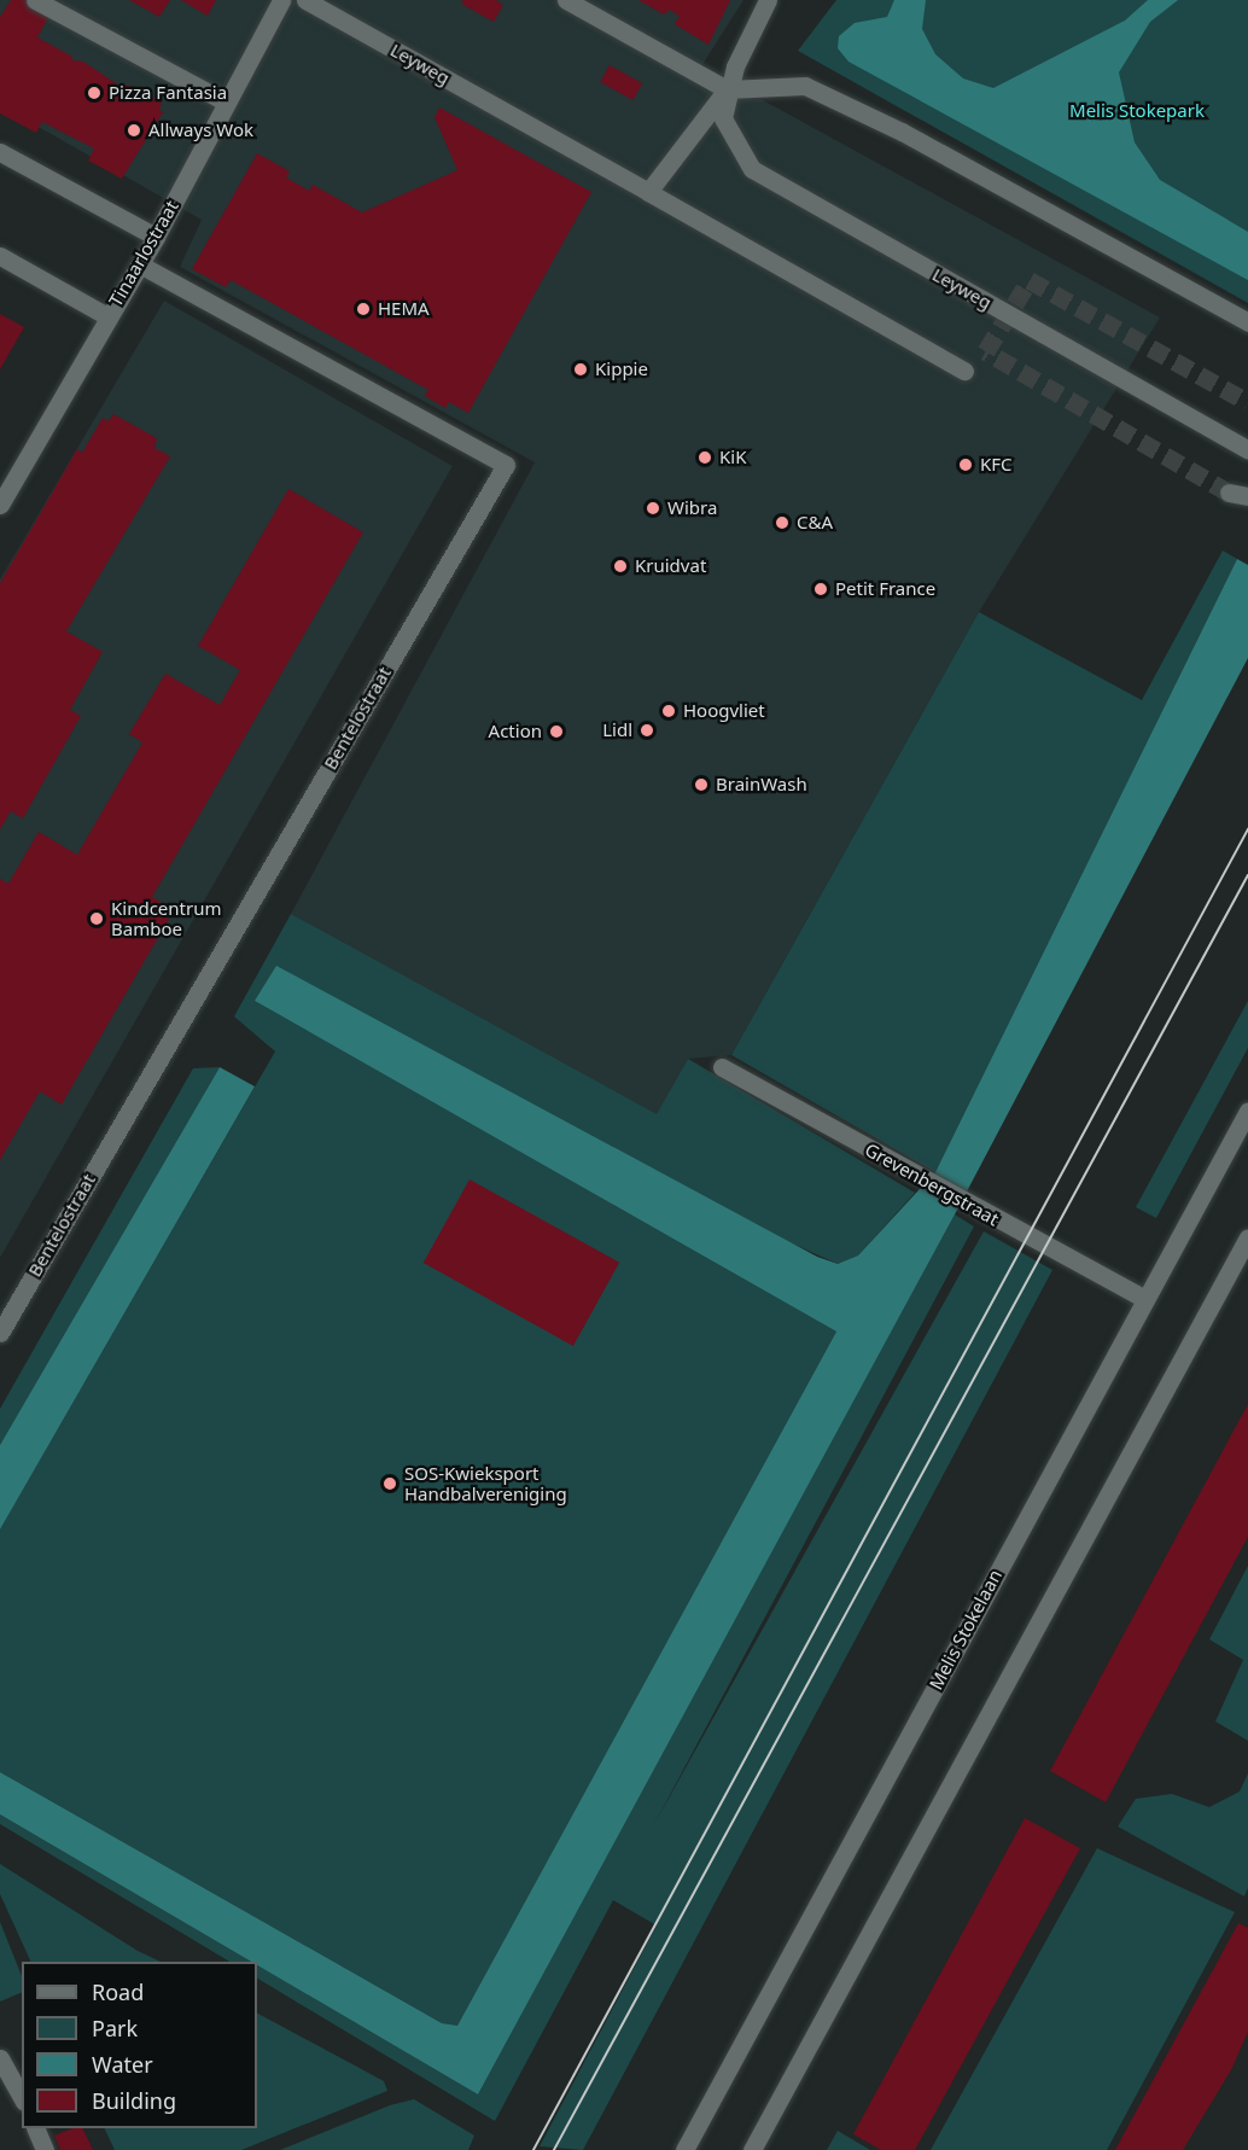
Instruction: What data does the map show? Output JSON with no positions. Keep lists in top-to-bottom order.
{
  "streets": {
    "street": [
      "Leyweg",
      "Tinaarlostraat",
      "Bentelostraat",
      "Grevenbergstraat",
      "Melis Stokelaan"
    ]
  },
  "crossings": [
    ["Tinaarlostraat", "Bentelostraat"],
    ["Grevenbergstraat", "Melis Stokelaan"]
  ],
  "parks": ["Melis Stokepark"],
  "places": [
    "Pizza Fantasia",
    "Allways Wok",
    "HEMA",
    "Kippie",
    "KiK",
    "KFC",
    "Wibra",
    "C&A",
    "Kruidvat",
    "Petit France",
    "Hoogvliet",
    "Lidl",
    "Action",
    "BrainWash",
    "Kindcentrum Bamboe",
    "SOS-Kwieksport Handbalvereniging"
  ],
  "legend": [
    "Road",
    "Park",
    "Water",
    "Building"
  ]
}
